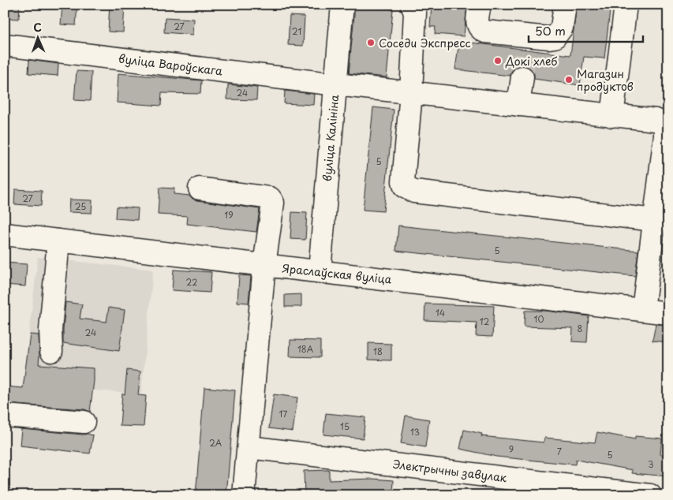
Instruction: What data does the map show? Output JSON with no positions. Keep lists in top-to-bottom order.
{
  "streets": {
    "street": [
      "вуліца Вароўскага",
      "вуліца Калініна",
      "Яраслаўская вуліца",
      "Электрычны завулак"
    ]
  },
  "crossings": [
    ["вуліца Вароўскага", "вуліца Калініна"],
    ["вуліца Калініна", "Яраслаўская вуліца"]
  ],
  "places": ["Соседи Экспресс", "Докі хлеб", "Магазин продуктов"],
  "house_numbers": [
    "27",
    "21",
    "24",
    "5",
    "27",
    "25",
    "19",
    "5",
    "22",
    "14",
    "10",
    "12",
    "8",
    "24",
    "18А",
    "18",
    "17",
    "15",
    "13",
    "2А",
    "9",
    "7",
    "5",
    "3"
  ],
  "scale_bar": "50 m",
  "north": "top"
}
